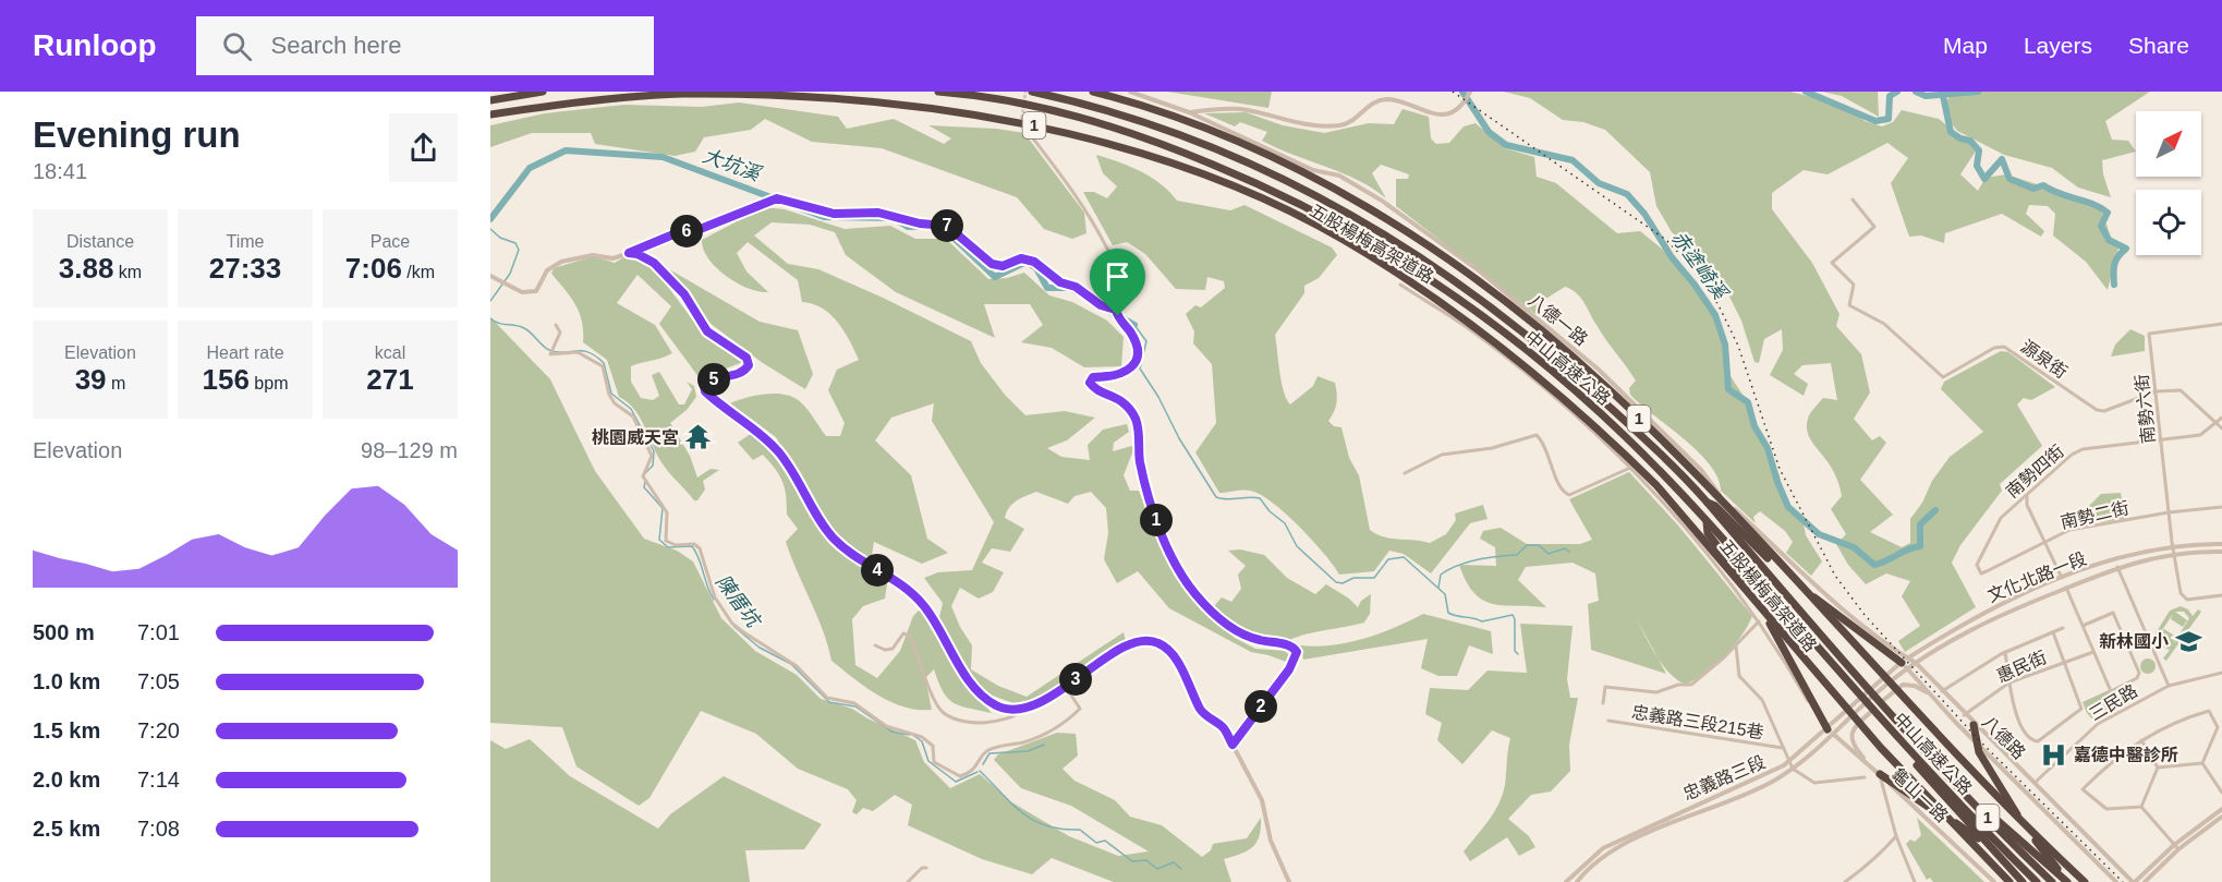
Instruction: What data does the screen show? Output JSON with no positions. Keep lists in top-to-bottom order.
{
  "streets": {
    "highway": ["1", "五股楊梅高架道路", "中山高速公路"],
    "street": [
      "八德一路",
      "源泉街",
      "南勢六街",
      "南勢四街",
      "南勢二街",
      "文化北路一段",
      "惠民街",
      "三民路",
      "忠義路三段215巷",
      "八德路",
      "忠義路三段",
      "龜山一路"
    ]
  },
  "crossings": [
    ["八德一路", "文化北路一段"],
    ["八德一路", "八德路"],
    ["源泉街", "南勢六街"],
    ["源泉街", "南勢四街"],
    ["南勢六街", "南勢四街"],
    ["南勢六街", "南勢二街"],
    ["南勢六街", "文化北路一段"],
    ["南勢四街", "南勢二街"],
    ["文化北路一段", "八德路"],
    ["文化北路一段", "忠義路三段"],
    ["惠民街", "八德路"],
    ["三民路", "八德路"],
    ["忠義路三段", "龜山一路"]
  ],
  "water": ["大坑溪", "赤塗崎溪", "陳厝坑"],
  "places": {
    "temple": ["桃園威天宮"],
    "school or university": ["新林國小"],
    "hospital": ["嘉德中醫診所"]
  },
  "north": "top right",
  "page": {
    "header": "Runloop",
    "search": "Search here",
    "nav": ["Map", "Layers", "Share"],
    "heading": ["Evening run", "18:41"],
    "stats": [
      ["Distance", "3.88 km"],
      ["Time", "27:33"],
      ["Pace", "7:06 /km"],
      ["Elevation", "39 m"],
      ["Heart rate", "156 bpm"],
      ["kcal", "271"]
    ],
    "pins": [
      "7",
      "6",
      "5",
      "1",
      "4",
      "3",
      "2"
    ],
    "chart": ["Elevation", "98–129 m"],
    "list": [
      {
        "name": "500 m",
        "note": "7:01"
      },
      {
        "name": "1.0 km",
        "note": "7:05"
      },
      {
        "name": "1.5 km",
        "note": "7:20"
      },
      {
        "name": "2.0 km",
        "note": "7:14"
      },
      {
        "name": "2.5 km",
        "note": "7:08"
      }
    ]
  }
}
